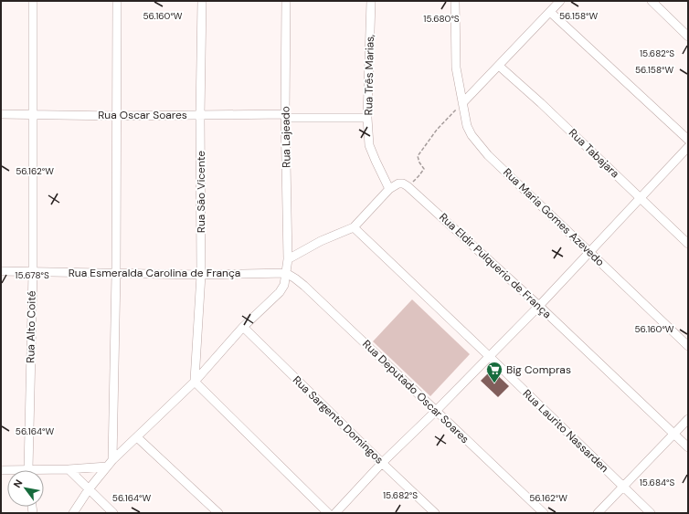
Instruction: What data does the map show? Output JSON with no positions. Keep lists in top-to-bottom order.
{
  "streets": {
    "street": [
      "Rua Três Marias,",
      "Rua Oscar Soares",
      "Rua Lajeado",
      "Rua Tabajara",
      "Rua São Vicente",
      "Rua Maria Gomes Azevedo",
      "Rua Eldir Pulquerio de França",
      "Rua Esmeralda Carolina de França",
      "Rua Alto Coité",
      "Rua Deputado Oscar Soares",
      "Rua Sargento Domingos",
      "Rua Laurito Nassarden"
    ]
  },
  "crossings": [
    ["Rua Três Marias,", "Rua Oscar Soares"],
    ["Rua Oscar Soares", "Rua Lajeado"],
    ["Rua Oscar Soares", "Rua São Vicente"],
    ["Rua Oscar Soares", "Rua Alto Coité"],
    ["Rua Lajeado", "Rua São Vicente"],
    ["Rua Lajeado", "Rua Esmeralda Carolina de França"],
    ["Rua Lajeado", "Rua Deputado Oscar Soares"],
    ["Rua Lajeado", "Rua Sargento Domingos"],
    ["Rua São Vicente", "Rua Esmeralda Carolina de França"],
    ["Rua Esmeralda Carolina de França", "Rua Alto Coité"],
    ["Rua Esmeralda Carolina de França", "Rua Deputado Oscar Soares"]
  ],
  "places": {
    "supermarket": ["Big Compras"]
  },
  "north": "top left",
  "coordinates": [
    "56.160°W",
    "56.158°W",
    "15.680°S",
    "15.682°S",
    "56.162°W",
    "15.678°S",
    "56.164°W",
    "15.684°S"
  ]
}
